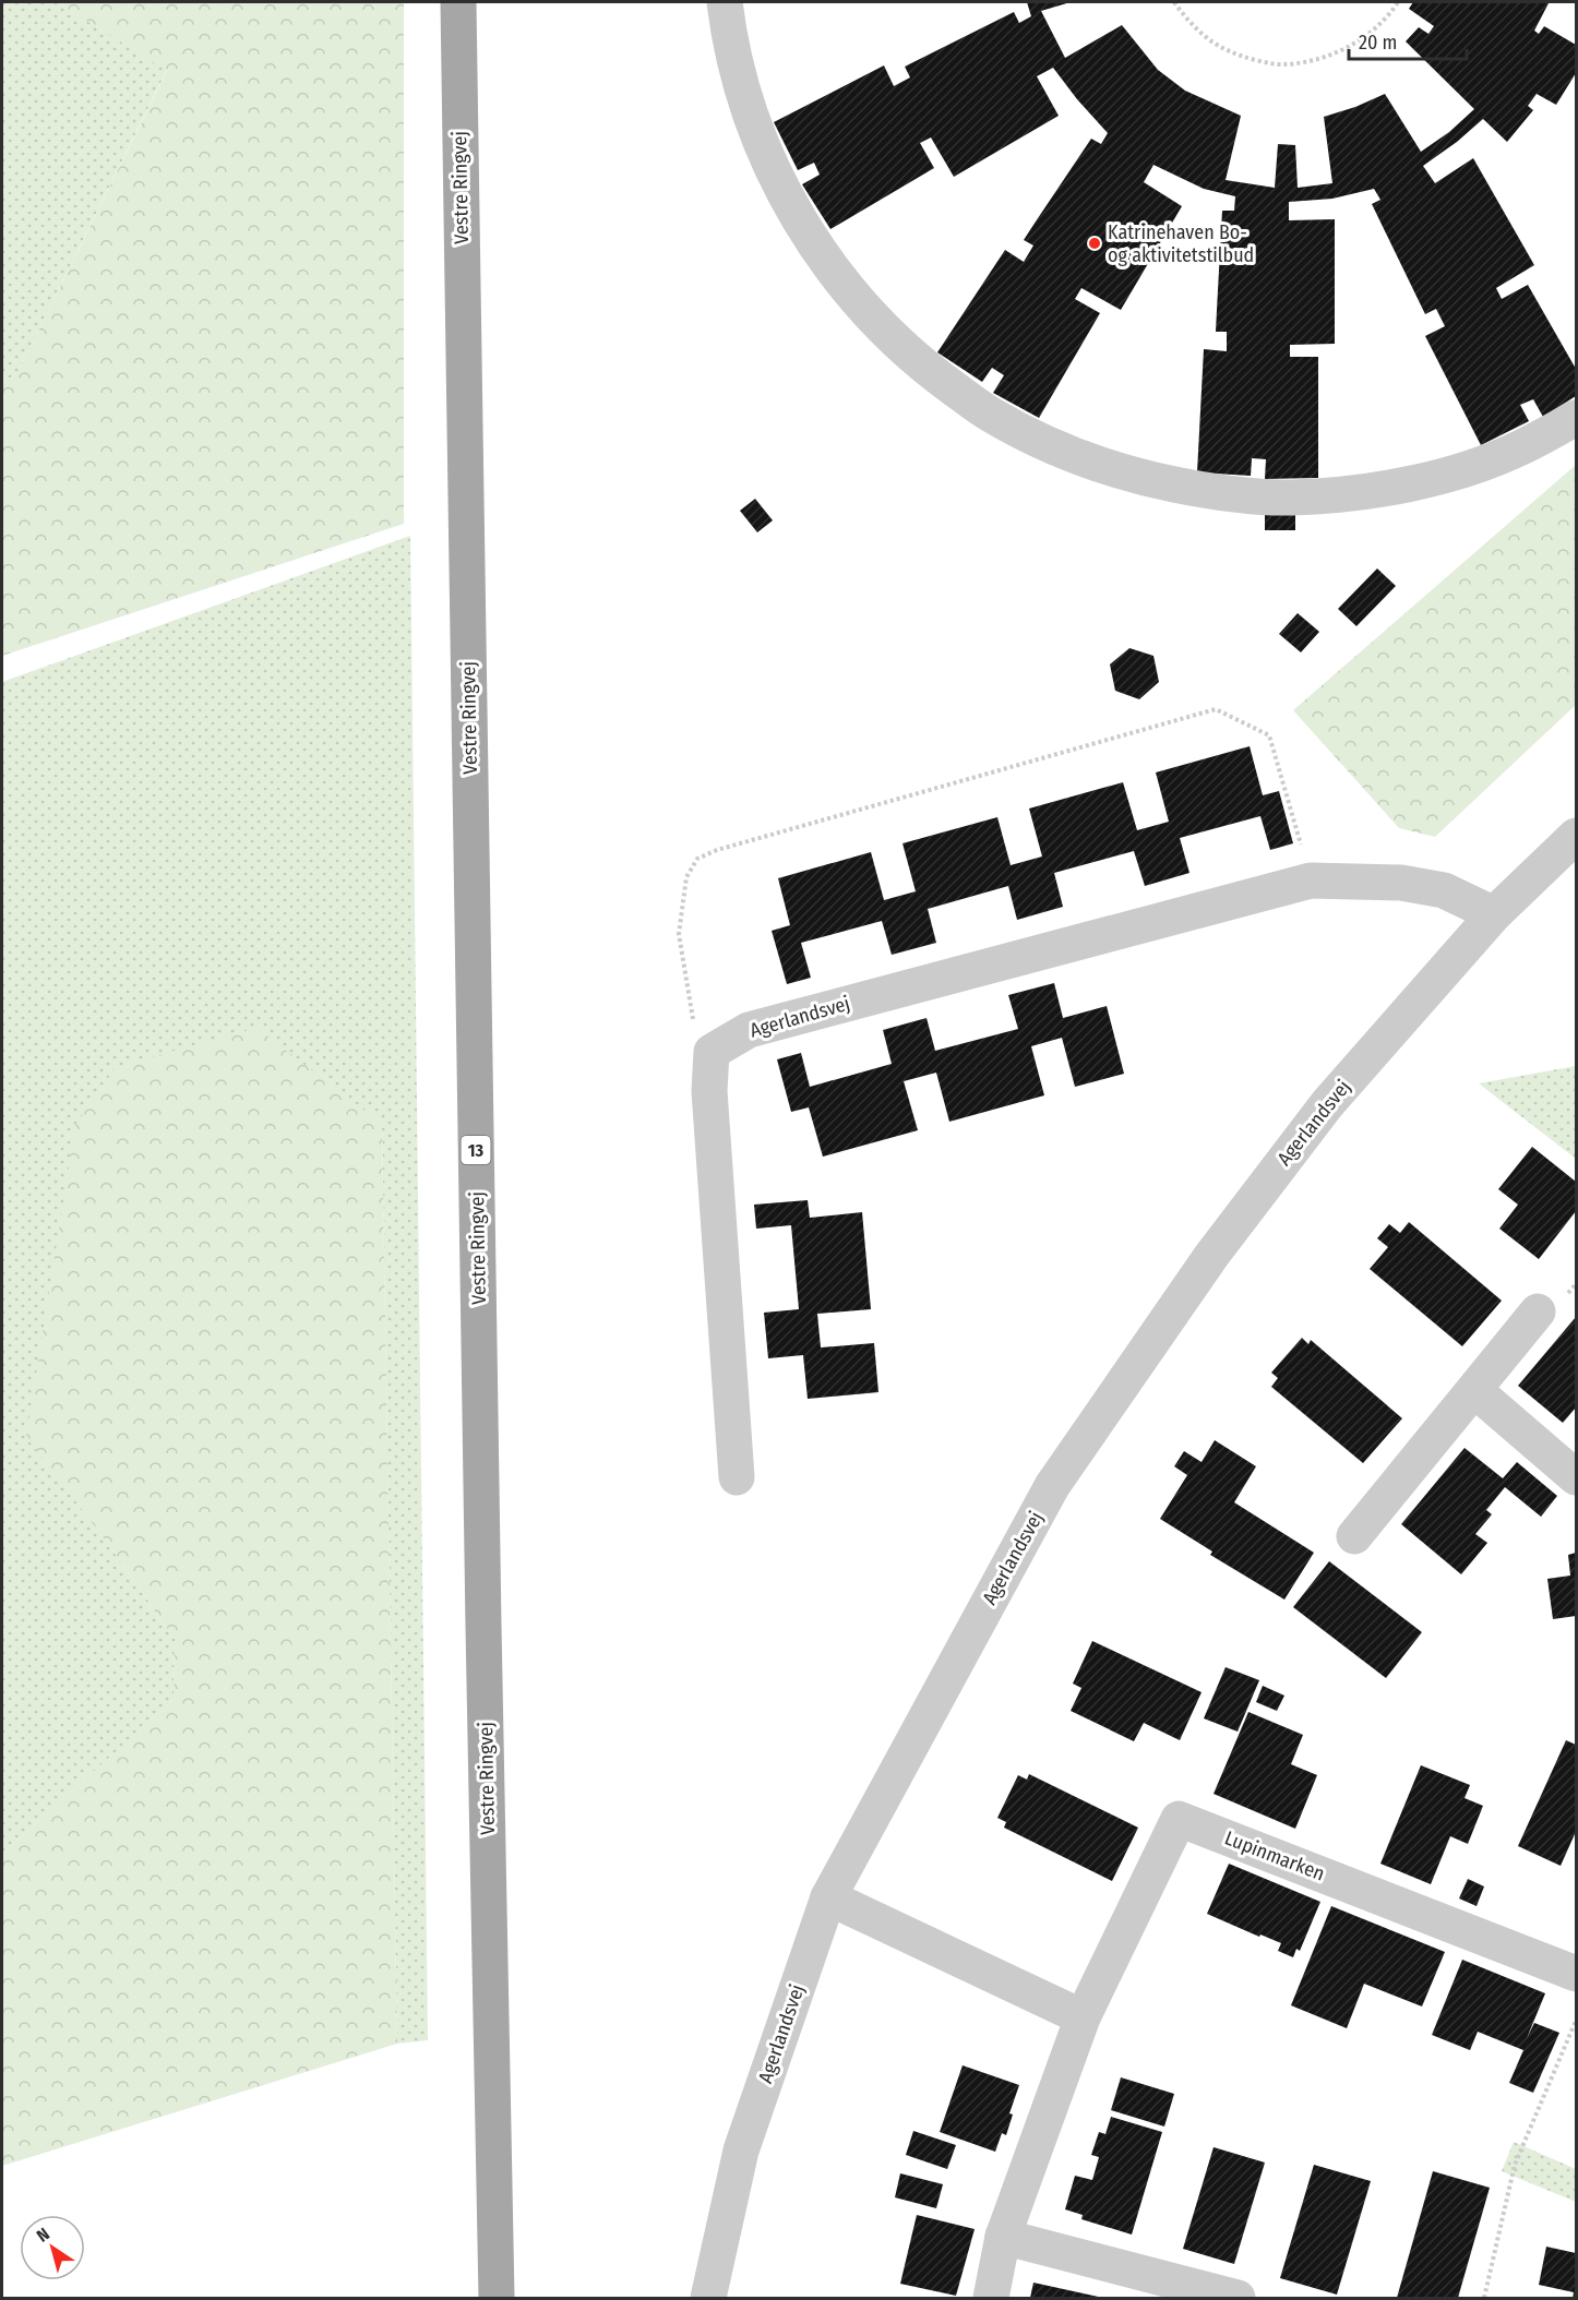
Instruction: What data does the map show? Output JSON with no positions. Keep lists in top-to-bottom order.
{
  "streets": {
    "main road": ["Vestre Ringvej", "13"],
    "street": ["Agerlandsvej", "Lupinmarken"]
  },
  "places": ["Katrinehaven Bo- og aktivitetstilbud"],
  "scale_bar": "20 m",
  "north": "top left"
}
